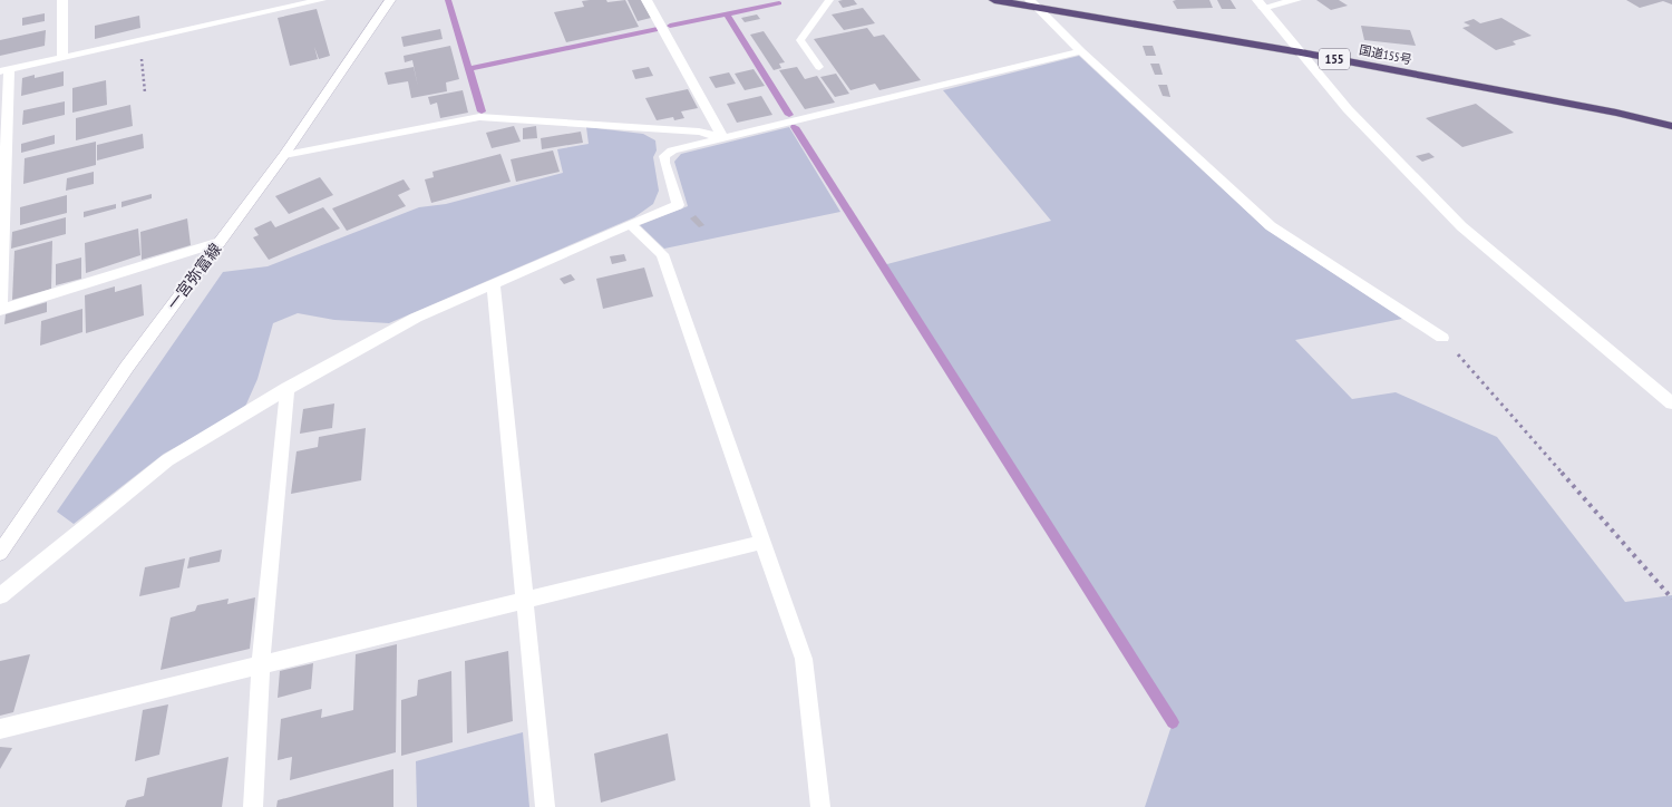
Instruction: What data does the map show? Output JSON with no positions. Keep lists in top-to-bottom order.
{
  "streets": {
    "highway": ["国道155号", "155"],
    "street": ["一宮弥富線"]
  }
}
